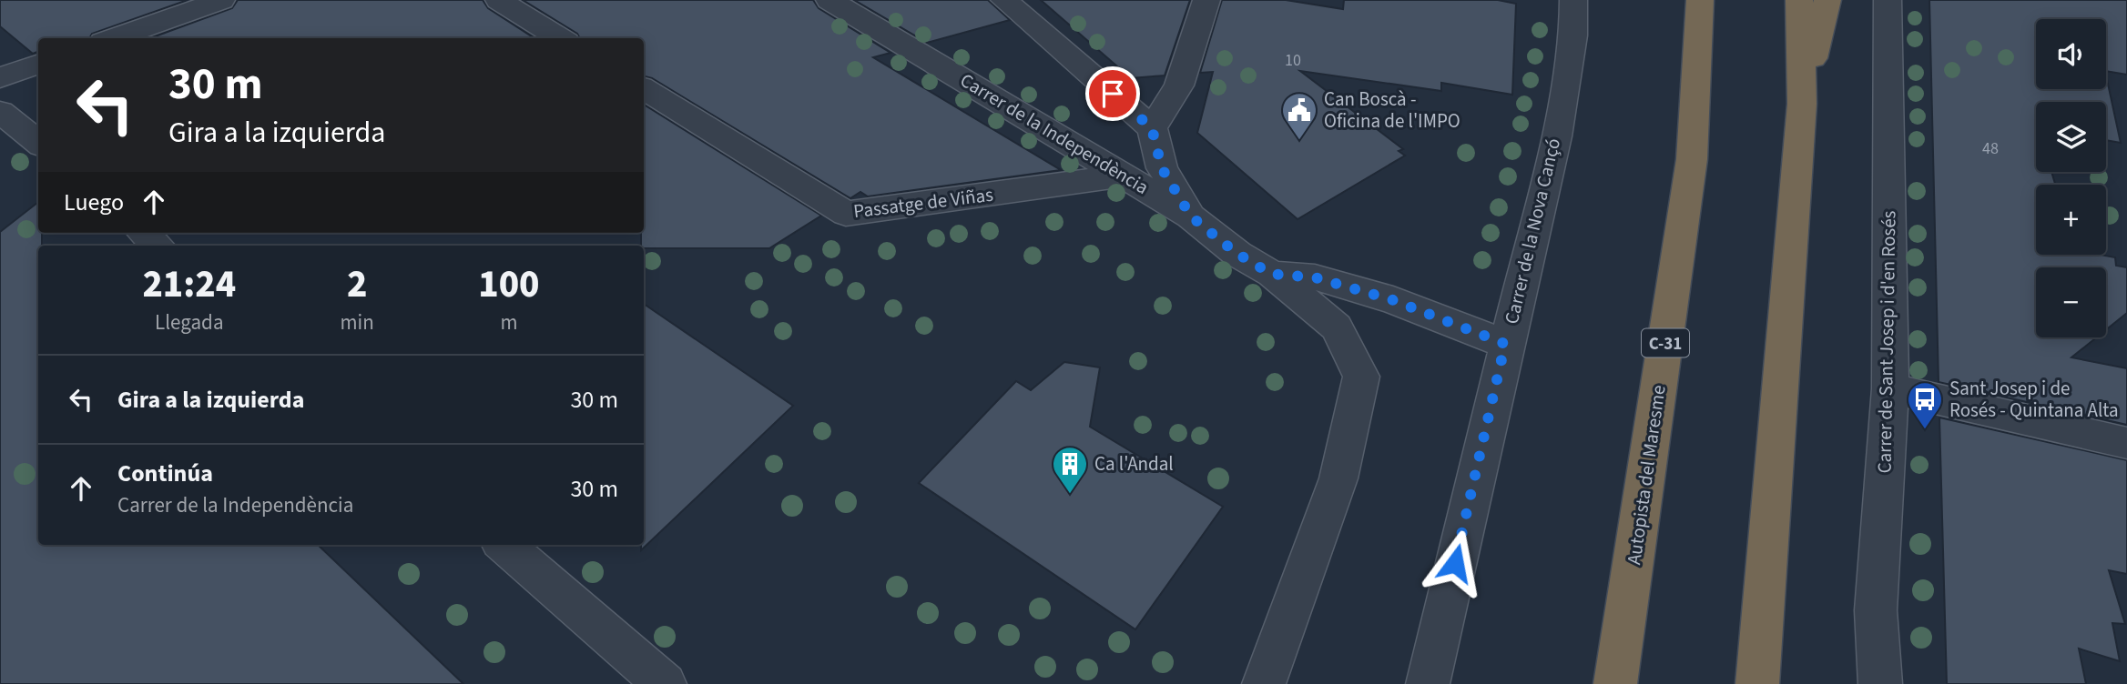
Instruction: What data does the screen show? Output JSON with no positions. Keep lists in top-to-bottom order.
{
  "streets": {
    "highway": ["C-31", "Autopista del Maresme"],
    "street": [
      "Carrer de la Independència",
      "Passatge de Viñas",
      "Carrer de la Nova Cançó",
      "Carrer de Sant Josep i d'en Rosés"
    ]
  },
  "crossings": [
    ["Carrer de la Independència", "Passatge de Viñas"]
  ],
  "places": {
    "public building": ["Can Boscà - Oficina de l'IMPO"],
    "bus stop": ["Sant Josep i de Rosés - Quintana Alta"],
    "building": ["Ca l'Andal"]
  },
  "house_numbers": ["10", "48"],
  "page": {
    "map_buttons": ["+", "−"],
    "turn": ["30 m", "Gira a la izquierda"],
    "then": "Luego",
    "eta": [
      "21:24",
      "Llegada",
      "2",
      "min",
      "100",
      "m"
    ],
    "list": [
      {
        "name": "Gira a la izquierda",
        "value": "30 m"
      },
      {
        "name": "Continúa",
        "note": "Carrer de la Independència",
        "value": "30 m"
      }
    ]
  }
}
